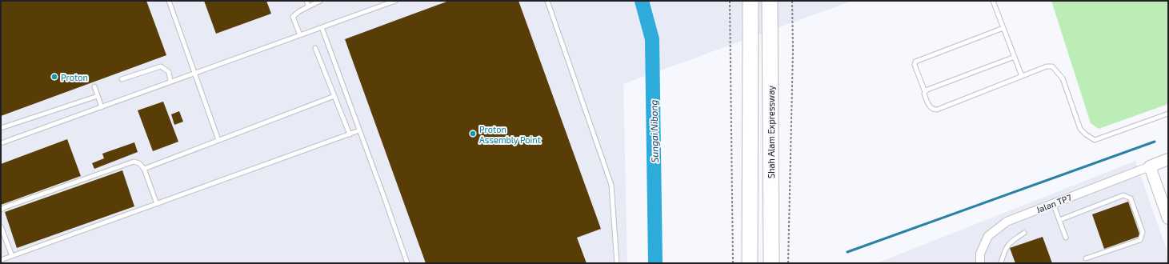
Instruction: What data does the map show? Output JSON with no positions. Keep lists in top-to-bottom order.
{
  "streets": {
    "highway": ["Shah Alam Expressway"],
    "street": ["Jalan TP7"]
  },
  "water": ["Sungai Nibong"],
  "places": ["Proton", "Proton Assembly Point"]
}
